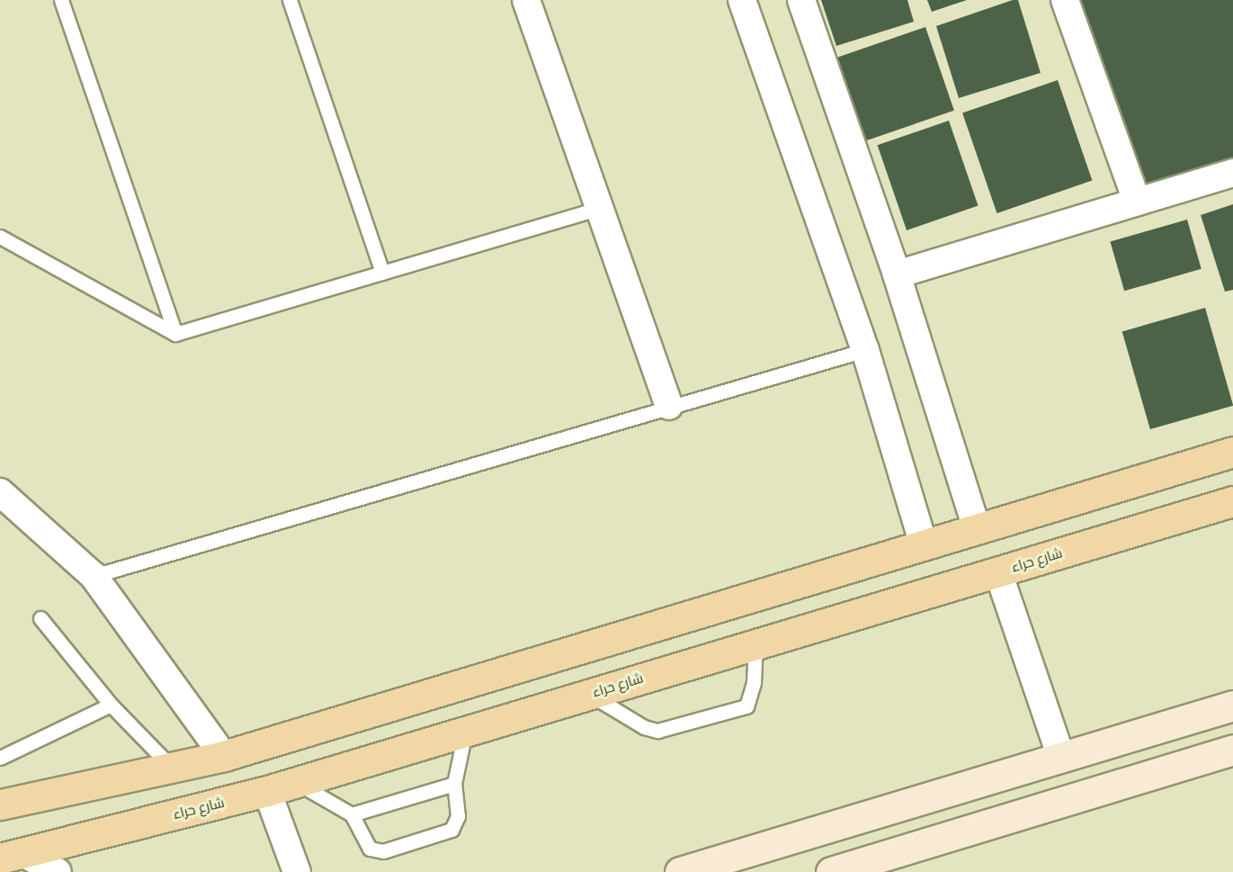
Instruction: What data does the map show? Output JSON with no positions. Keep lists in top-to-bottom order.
{
  "streets": {
    "main road": ["شارع حراء"]
  }
}
